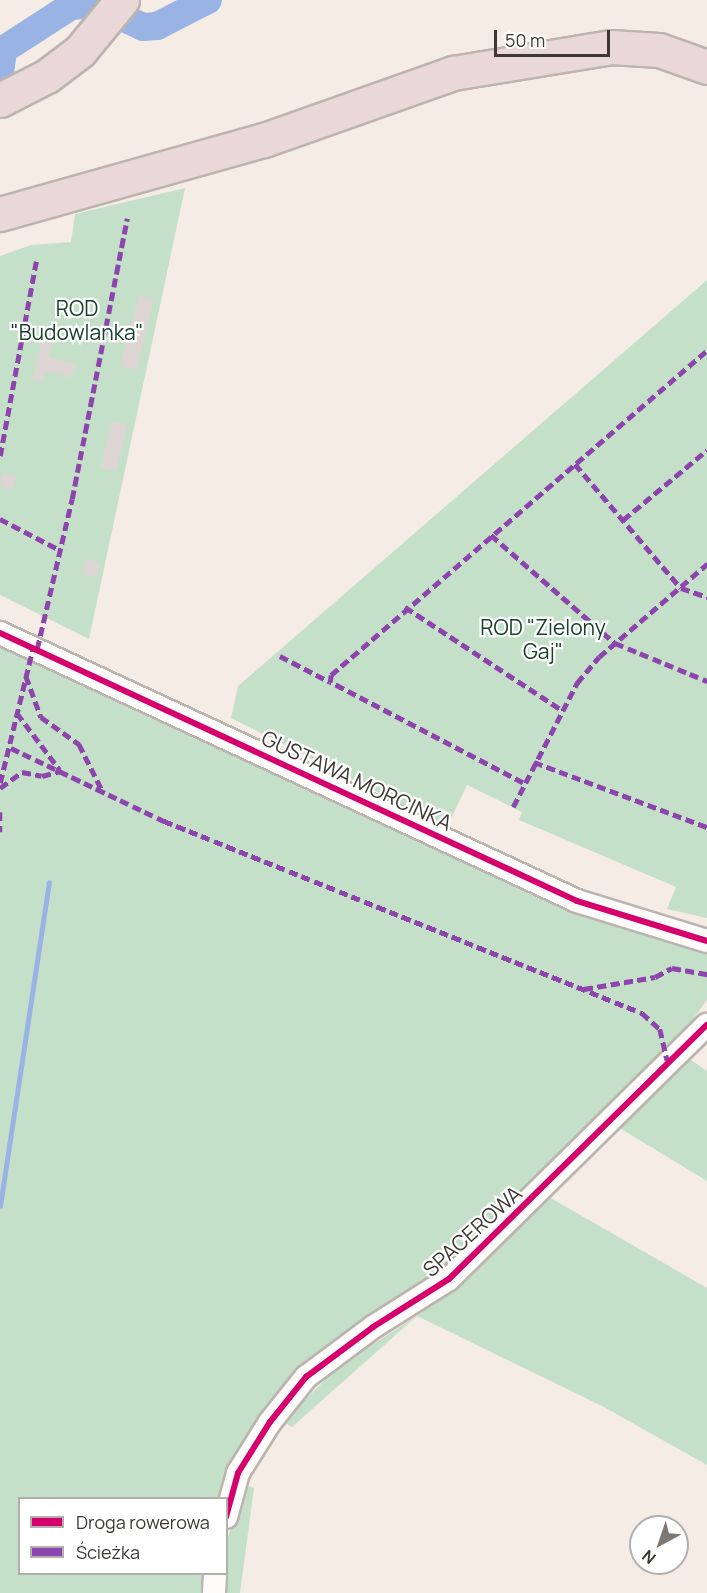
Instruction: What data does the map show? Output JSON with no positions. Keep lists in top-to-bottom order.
{
  "streets": {
    "street": ["GUSTAWA MORCINKA", "SPACEROWA"]
  },
  "parks": ["ROD \"Budowlanka\"", "ROD \"Zielony Gaj\""],
  "legend": ["Droga rowerowa", "Ścieżka"],
  "scale_bar": "50 m",
  "north": "bottom left"
}
